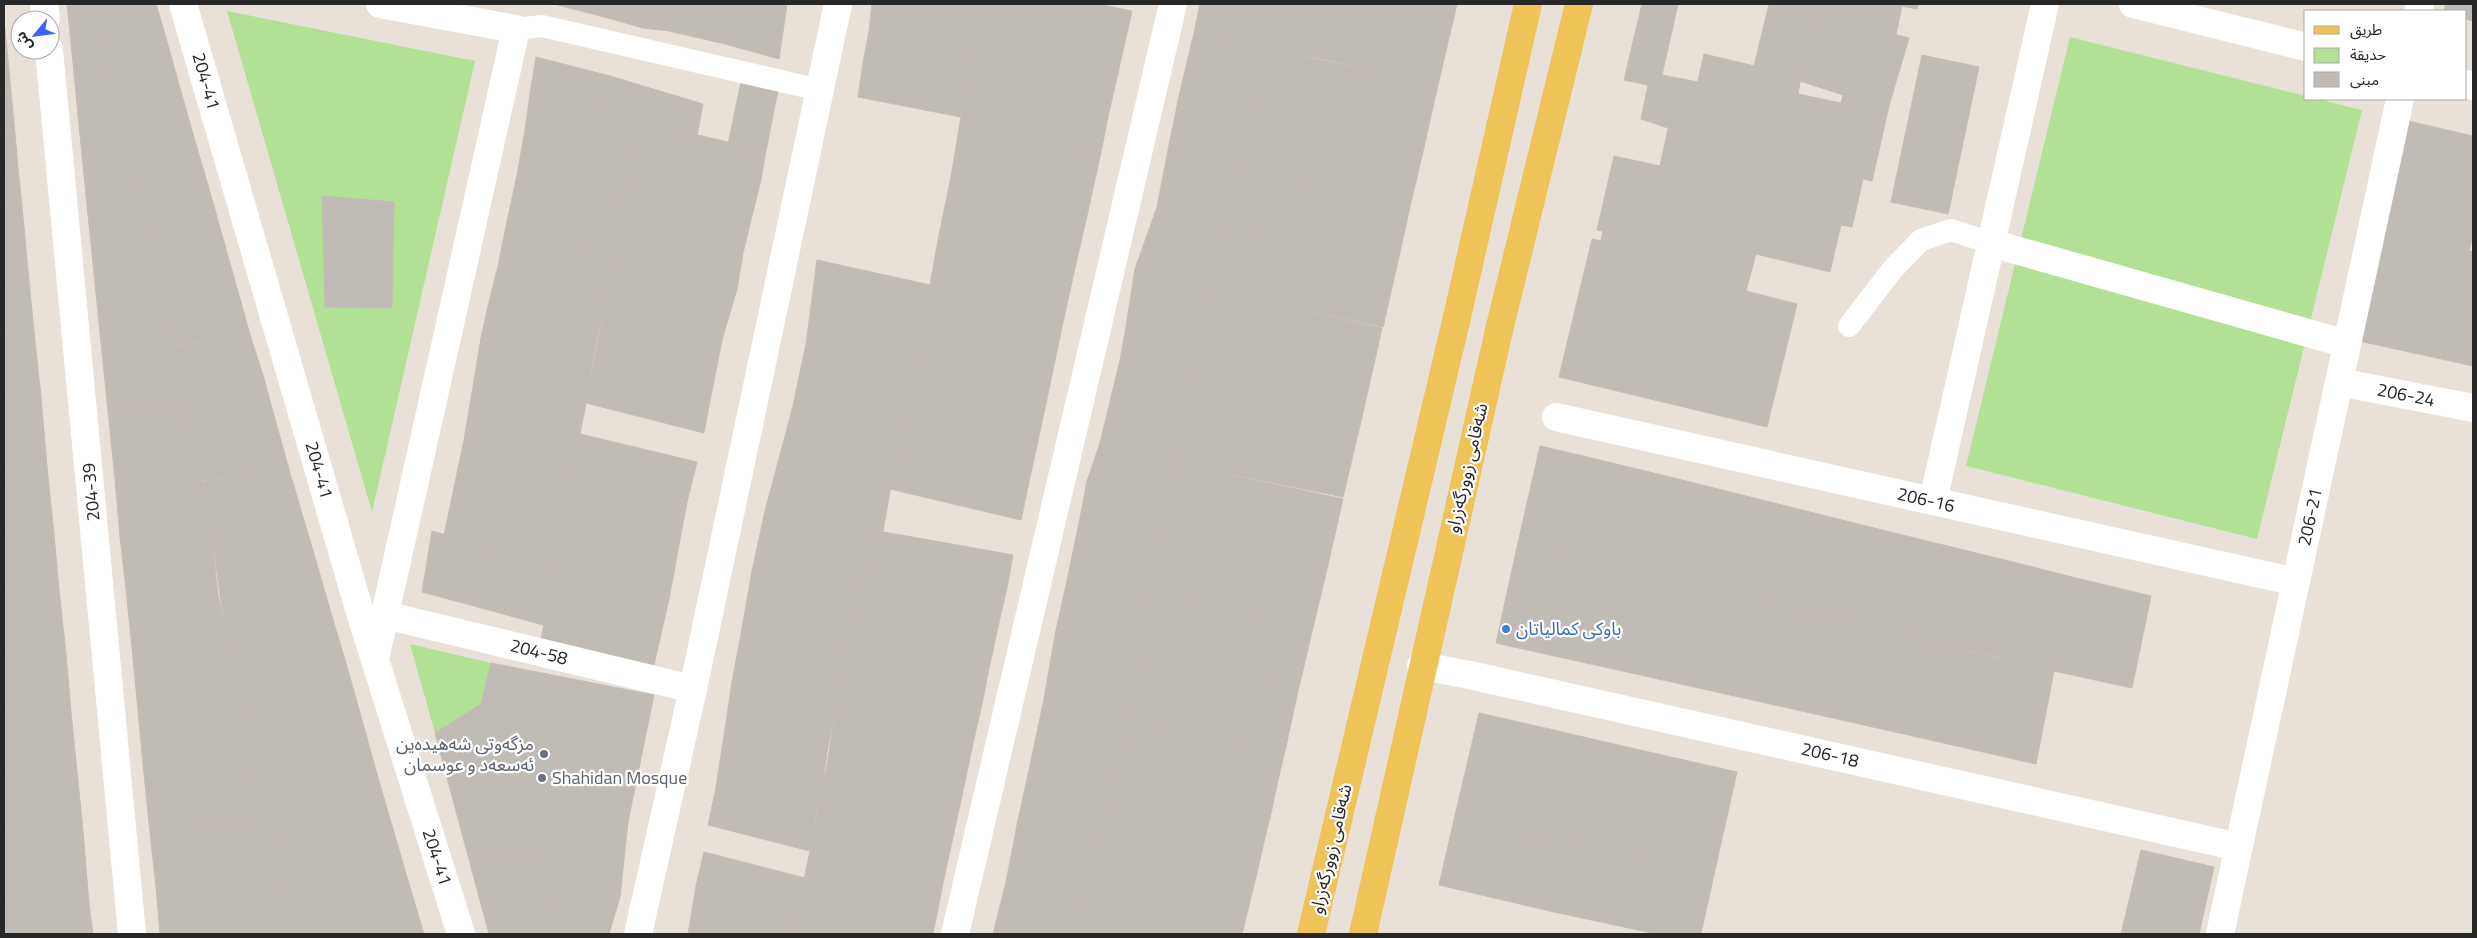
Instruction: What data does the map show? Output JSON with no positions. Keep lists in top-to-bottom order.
{
  "streets": {
    "main road": ["شەقامی زوورگەزراو"],
    "street": [
      "204-41",
      "206-24",
      "204-39",
      "206-16",
      "206-21",
      "204-58",
      "206-18"
    ]
  },
  "crossings": [
    ["206-24", "206-21"],
    ["شەقامی زوورگەزراو", "206-18"],
    ["206-16", "206-21"],
    ["206-21", "206-18"]
  ],
  "places": ["باوکی کمالیاتان", "مزگەوتی شەهیدەین ئەسعەد و عوسمان", "Shahidan Mosque"],
  "legend": ["طريق", "حديقة", "مبنى"],
  "north": "bottom left"
}
